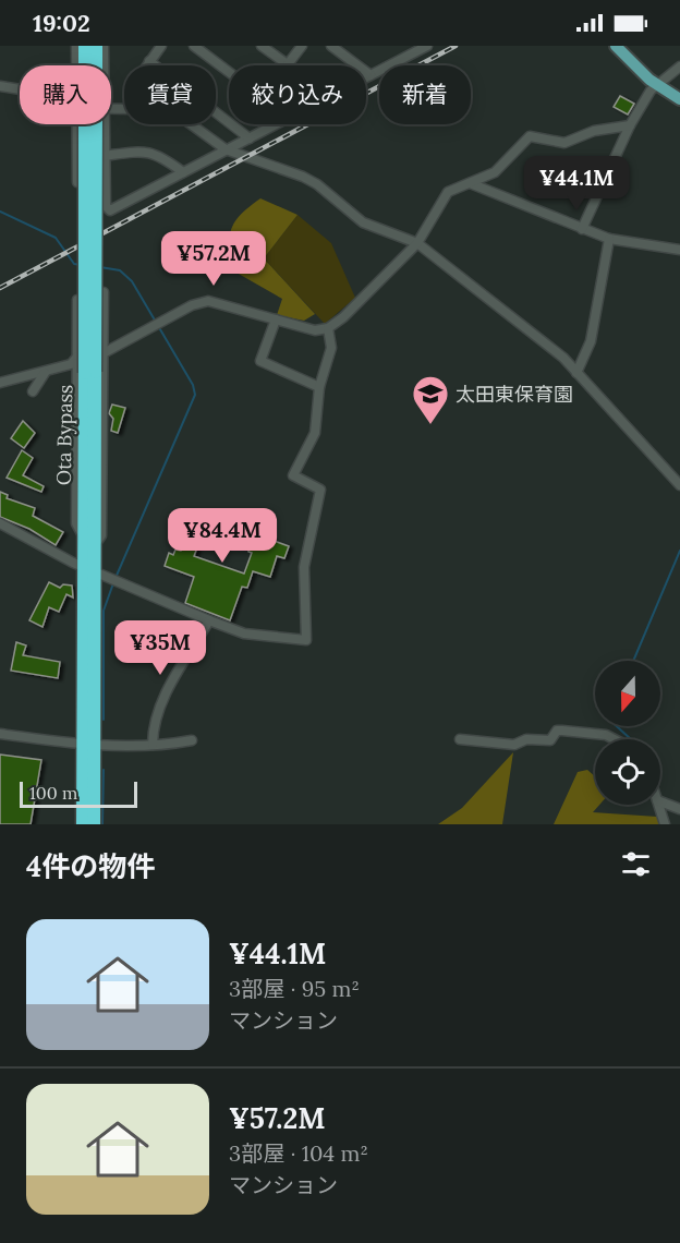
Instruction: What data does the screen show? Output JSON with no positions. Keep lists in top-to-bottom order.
{
  "streets": {
    "highway": ["Ota Bypass"]
  },
  "places": {
    "school or university": ["太田東保育園"]
  },
  "scale_bar": "100 m",
  "north": "bottom",
  "page": {
    "status": "19:02",
    "chip": [
      "購入",
      "賃貸",
      "絞り込み",
      "新着"
    ],
    "price": [
      "¥44.1M",
      "¥57.2M",
      "¥84.4M",
      "¥35M"
    ],
    "scale": "100 m",
    "heading": "4件の物件",
    "list": [
      {
        "name": "¥44.1M",
        "note": "3部屋 · 95 m² · マンション"
      },
      {
        "name": "¥57.2M",
        "note": "3部屋 · 104 m² · マンション"
      }
    ]
  }
}
